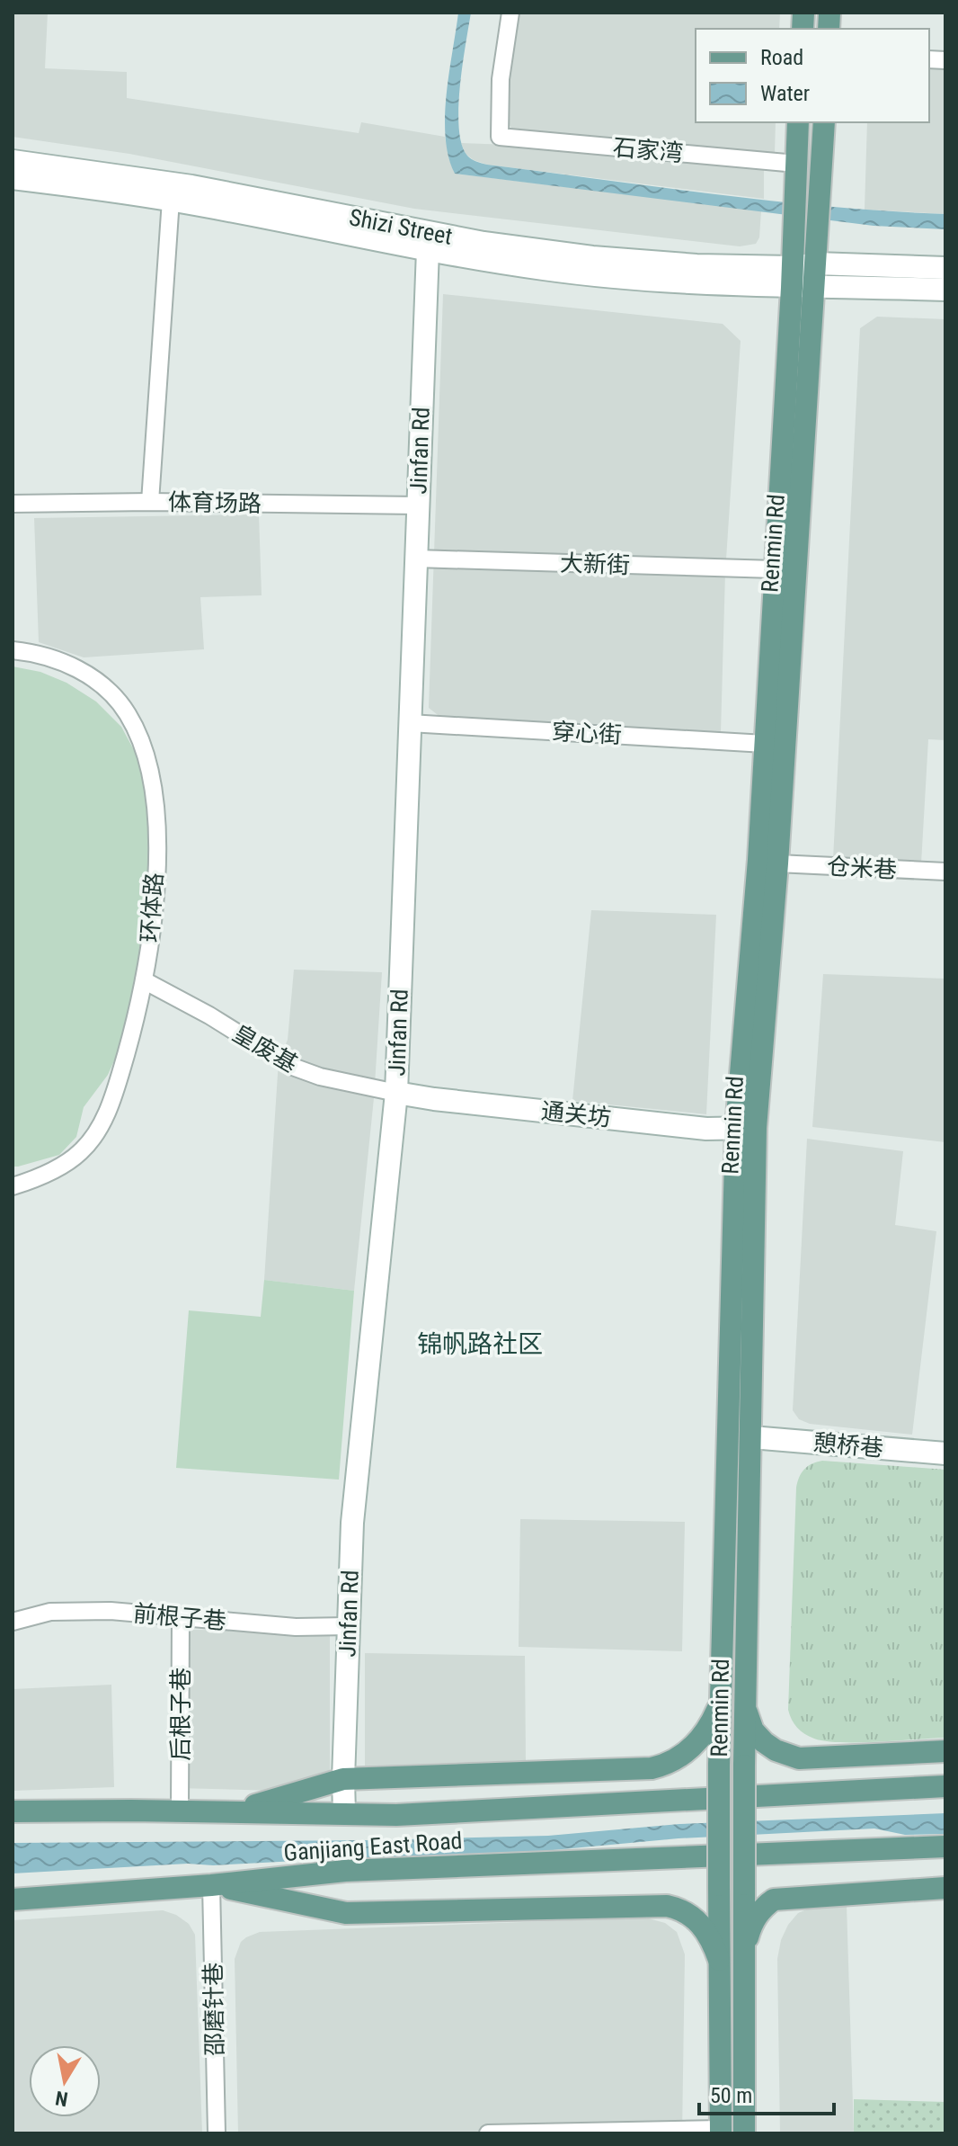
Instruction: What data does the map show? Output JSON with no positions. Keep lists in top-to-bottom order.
{
  "streets": {
    "main road": ["Renmin Rd", "Ganjiang East Road"],
    "street": [
      "石家湾",
      "Shizi Street",
      "Jinfan Rd",
      "体育场路",
      "大新街",
      "穿心街",
      "仓米巷",
      "环体路",
      "皇废基",
      "通关坊",
      "憩桥巷",
      "前根子巷",
      "后根子巷",
      "邵磨针巷"
    ]
  },
  "crossings": [
    ["石家湾", "Renmin Rd"],
    ["Shizi Street", "Jinfan Rd"],
    ["Shizi Street", "Renmin Rd"],
    ["Jinfan Rd", "体育场路"],
    ["Jinfan Rd", "大新街"],
    ["Jinfan Rd", "穿心街"],
    ["Jinfan Rd", "皇废基"],
    ["Jinfan Rd", "通关坊"],
    ["Jinfan Rd", "前根子巷"],
    ["Jinfan Rd", "Ganjiang East Road"],
    ["Renmin Rd", "大新街"],
    ["Renmin Rd", "穿心街"],
    ["Renmin Rd", "仓米巷"],
    ["Renmin Rd", "通关坊"],
    ["Renmin Rd", "憩桥巷"],
    ["环体路", "皇废基"],
    ["皇废基", "通关坊"],
    ["前根子巷", "后根子巷"],
    ["后根子巷", "Ganjiang East Road"],
    ["Ganjiang East Road", "邵磨针巷"]
  ],
  "districts": ["锦帆路社区"],
  "legend": ["Road", "Water"],
  "scale_bar": "50 m",
  "north": "bottom"
}
